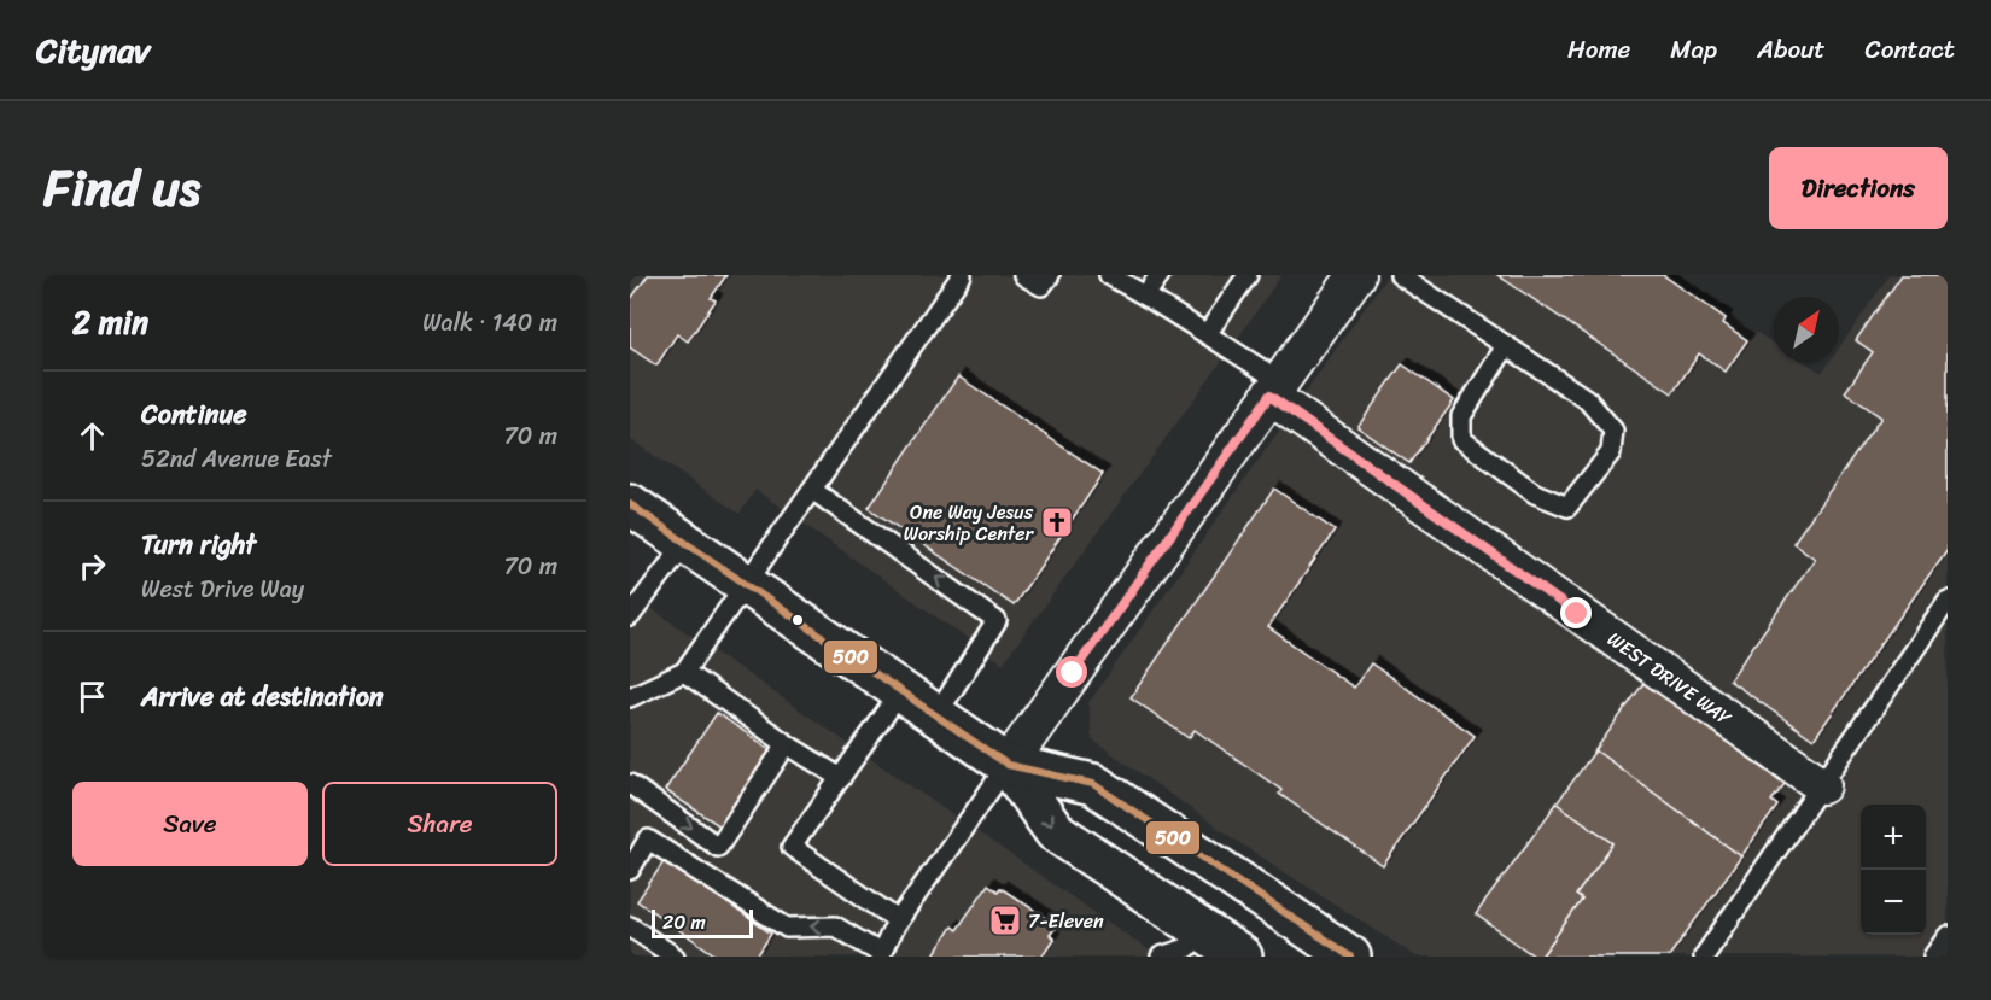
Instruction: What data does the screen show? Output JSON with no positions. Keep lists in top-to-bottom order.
{
  "streets": {
    "street": ["WEST DRIVE WAY"]
  },
  "places": {
    "church": ["One Way Jesus Worship Center"],
    "supermarket": ["7-Eleven"]
  },
  "lines": ["transit line 500"],
  "scale_bar": "20 m",
  "north": "top right",
  "page": {
    "header": "Citynav",
    "nav": [
      "Home",
      "Map",
      "About",
      "Contact"
    ],
    "title": "Find us",
    "buttons": [
      "Directions",
      ["Save", "Share"]
    ],
    "heading": ["2 min", "Walk · 140 m"],
    "list": [
      ["Continue", "52nd Avenue East", "70 m"],
      ["Turn right", "West Drive Way", "70 m"],
      "Arrive at destination"
    ],
    "map_buttons": ["+", "−"],
    "scale": "20 m"
  }
}
